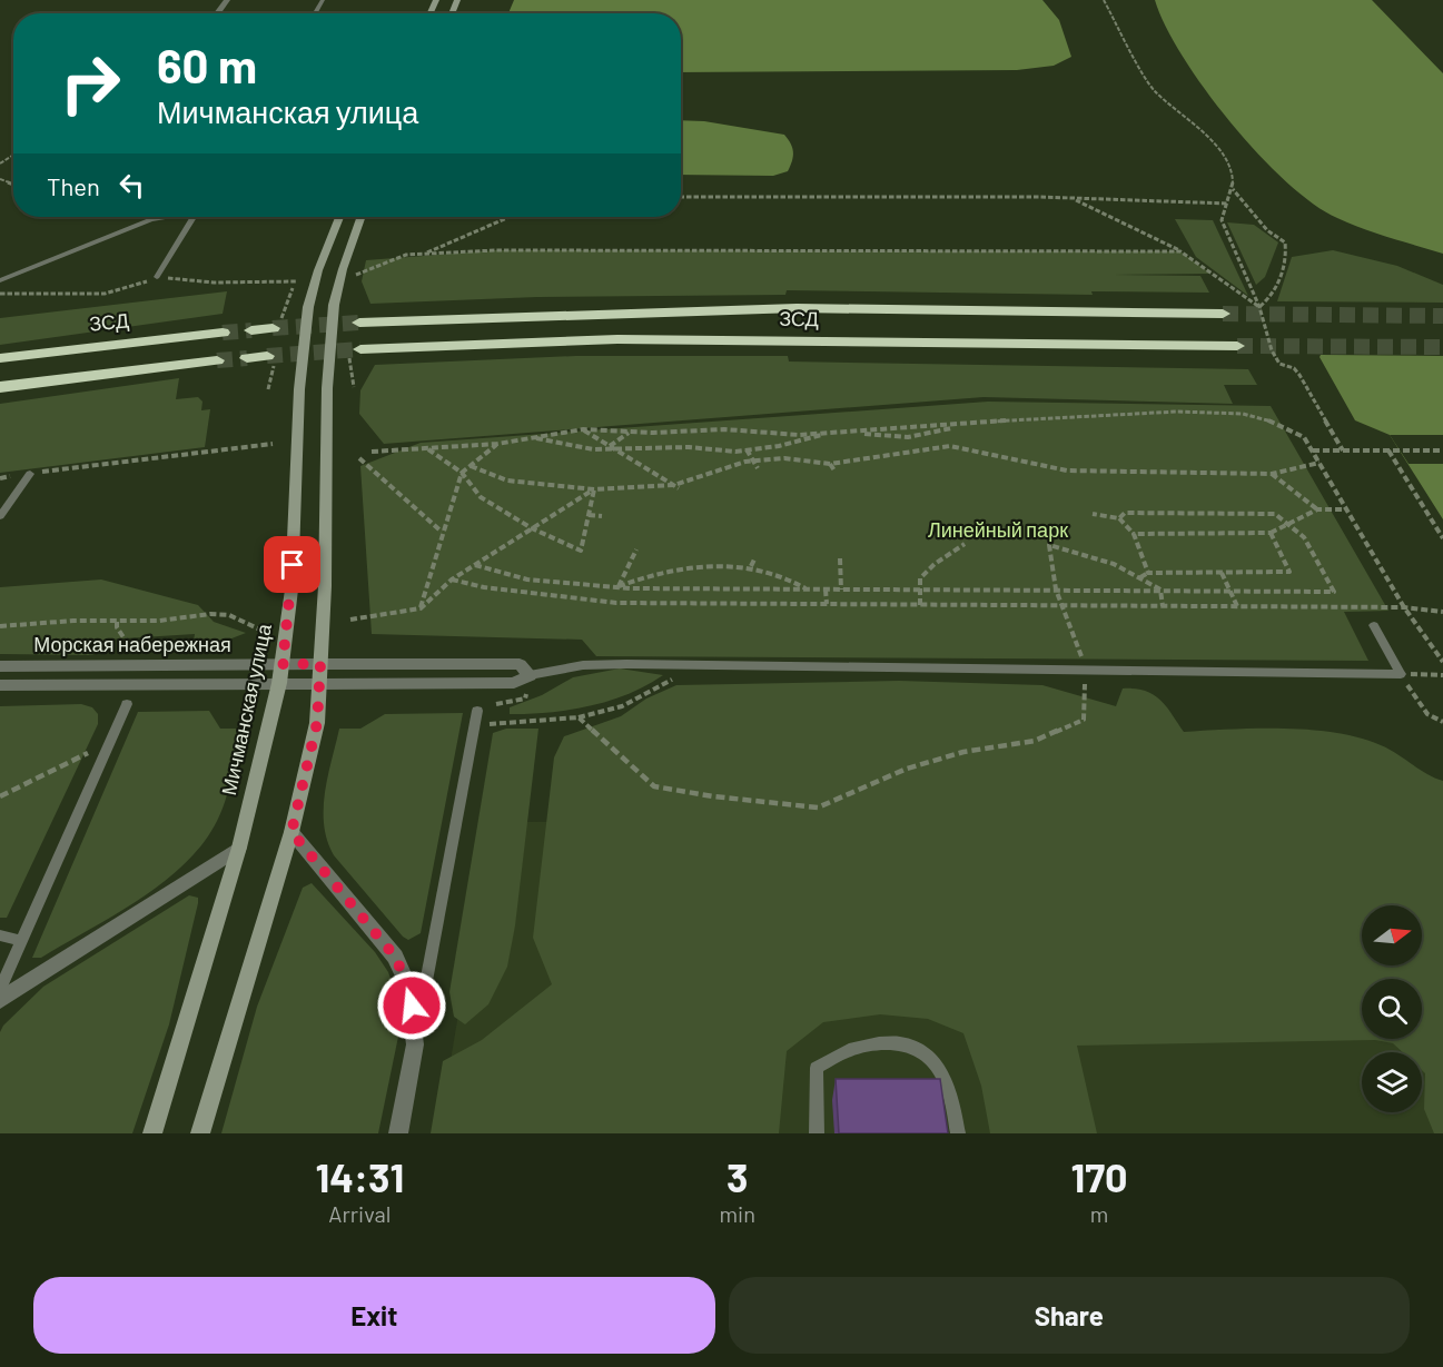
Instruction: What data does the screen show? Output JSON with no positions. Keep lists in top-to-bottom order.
{
  "streets": {
    "highway": ["ЗСД"],
    "main road": ["Мичманская улица"],
    "street": ["Морская набережная"]
  },
  "crossings": [
    ["Морская набережная", "Мичманская улица"]
  ],
  "parks": ["Линейный парк"],
  "north": "right",
  "page": {
    "turn": ["60 m", "Мичманская улица"],
    "then": "Then",
    "eta": [
      "14:31",
      "Arrival",
      "3",
      "min",
      "170",
      "m"
    ],
    "buttons": ["Exit", "Share"]
  }
}
